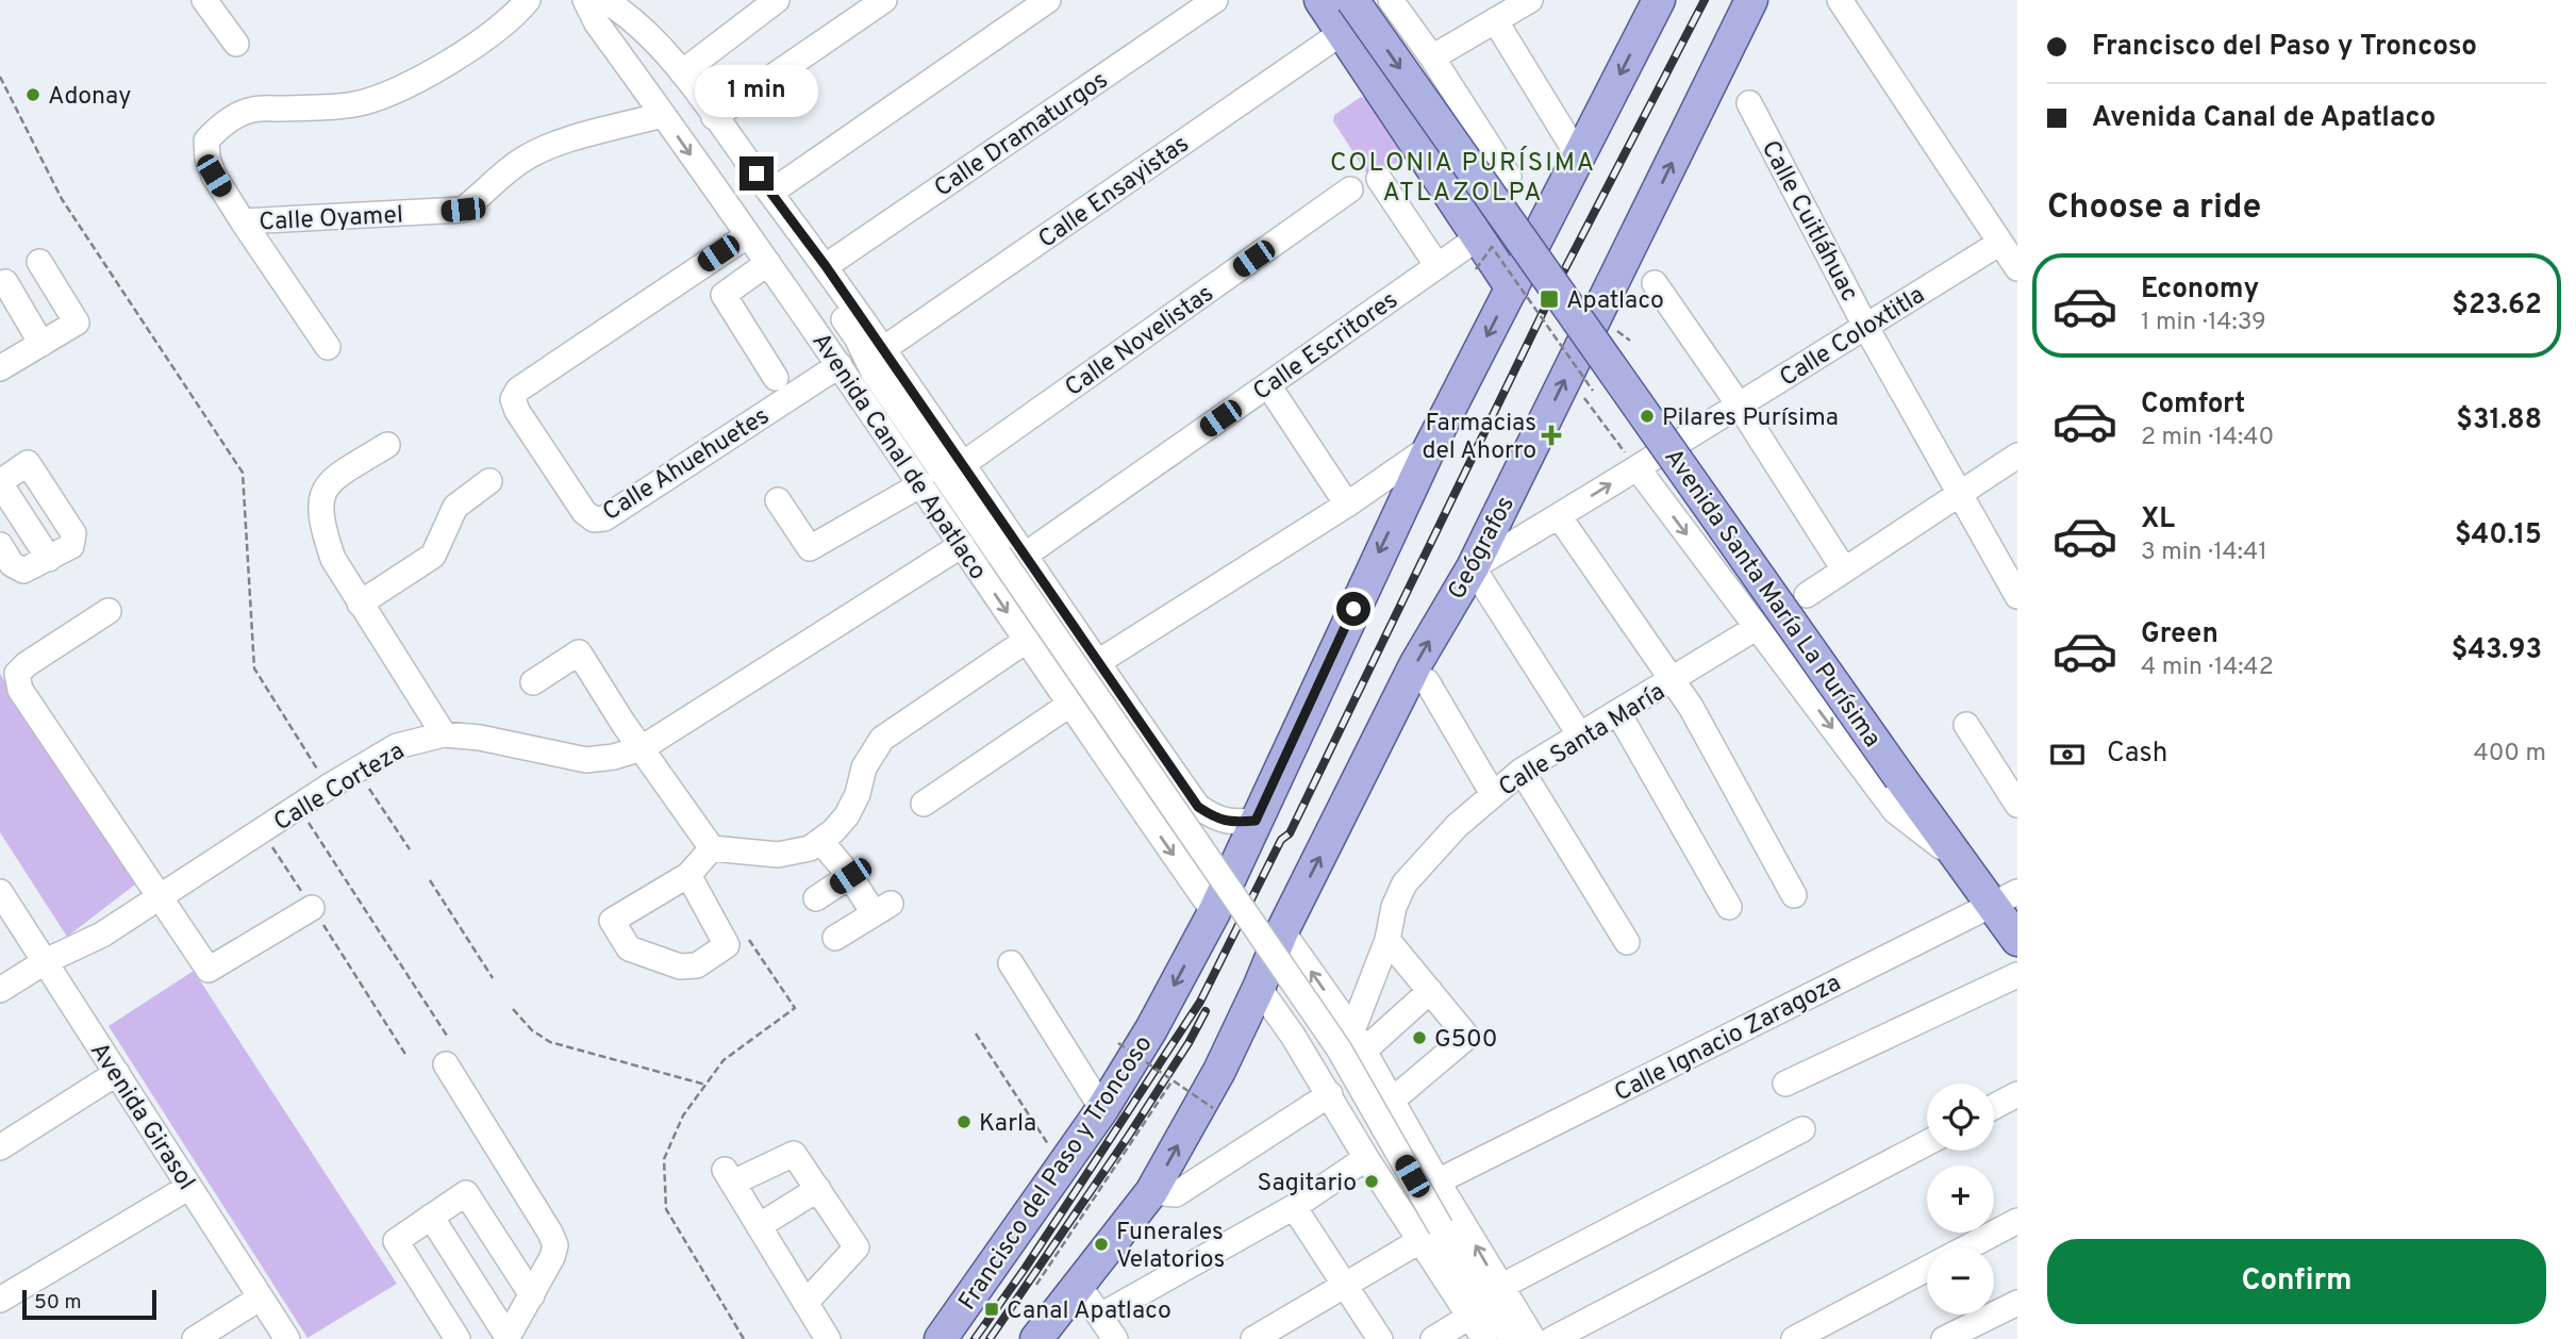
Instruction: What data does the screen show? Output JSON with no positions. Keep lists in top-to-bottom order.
{
  "streets": {
    "main road": ["Geógrafos", "Avenida Santa María La Purísima", "Francisco del Paso y Troncoso"],
    "street": [
      "Calle Dramaturgos",
      "Calle Ensayistas",
      "Calle Oyamel",
      "Calle Cuitláhuac",
      "Calle Coloxtitla",
      "Calle Novelistas",
      "Calle Escritores",
      "Avenida Canal de Apatlaco",
      "Calle Ahuehuetes",
      "Calle Santa María",
      "Calle Corteza",
      "Calle Ignacio Zaragoza",
      "Avenida Girasol"
    ]
  },
  "crossings": [
    ["Calle Dramaturgos", "Avenida Canal de Apatlaco"],
    ["Calle Ensayistas", "Avenida Canal de Apatlaco"],
    ["Calle Oyamel", "Avenida Canal de Apatlaco"],
    ["Calle Cuitláhuac", "Calle Coloxtitla"],
    ["Calle Coloxtitla", "Geógrafos"],
    ["Calle Coloxtitla", "Avenida Santa María La Purísima"],
    ["Calle Novelistas", "Avenida Canal de Apatlaco"],
    ["Calle Escritores", "Avenida Canal de Apatlaco"],
    ["Avenida Canal de Apatlaco", "Calle Ahuehuetes"],
    ["Avenida Canal de Apatlaco", "Calle Corteza"],
    ["Avenida Canal de Apatlaco", "Francisco del Paso y Troncoso"],
    ["Avenida Santa María La Purísima", "Calle Santa María"],
    ["Avenida Santa María La Purísima", "Calle Ignacio Zaragoza"],
    ["Calle Corteza", "Avenida Girasol"]
  ],
  "one_way": ["Geógrafos", "Avenida Santa María La Purísima", "Francisco del Paso y Troncoso"],
  "districts": ["COLONIA PURÍSIMA ATLAZOLPA"],
  "places": {
    "other": [
      "Adonay",
      "Pilares Purísima",
      "G500",
      "Karla",
      "Sagitario",
      "Funerales Velatorios"
    ],
    "transit": ["Apatlaco", "Canal Apatlaco"],
    "health": ["Farmacias del Ahorro"]
  },
  "scale_bar": "50 m",
  "page": {
    "banner": ["Francisco del Paso y Troncoso", "Avenida Canal de Apatlaco"],
    "bubble": "1 min",
    "heading": "Choose a ride",
    "list": [
      {
        "name": "Economy",
        "note": "1 min · 14:39",
        "value": "$23.62"
      },
      {
        "name": "Comfort",
        "note": "2 min · 14:40",
        "value": "$31.88"
      },
      {
        "name": "XL",
        "note": "3 min · 14:41",
        "value": "$40.15"
      },
      {
        "name": "Green",
        "note": "4 min · 14:42",
        "value": "$43.93"
      }
    ],
    "pay": ["Cash", "400 m"],
    "map_buttons": ["+", "−"],
    "buttons": "Confirm",
    "scale": "50 m"
  }
}
